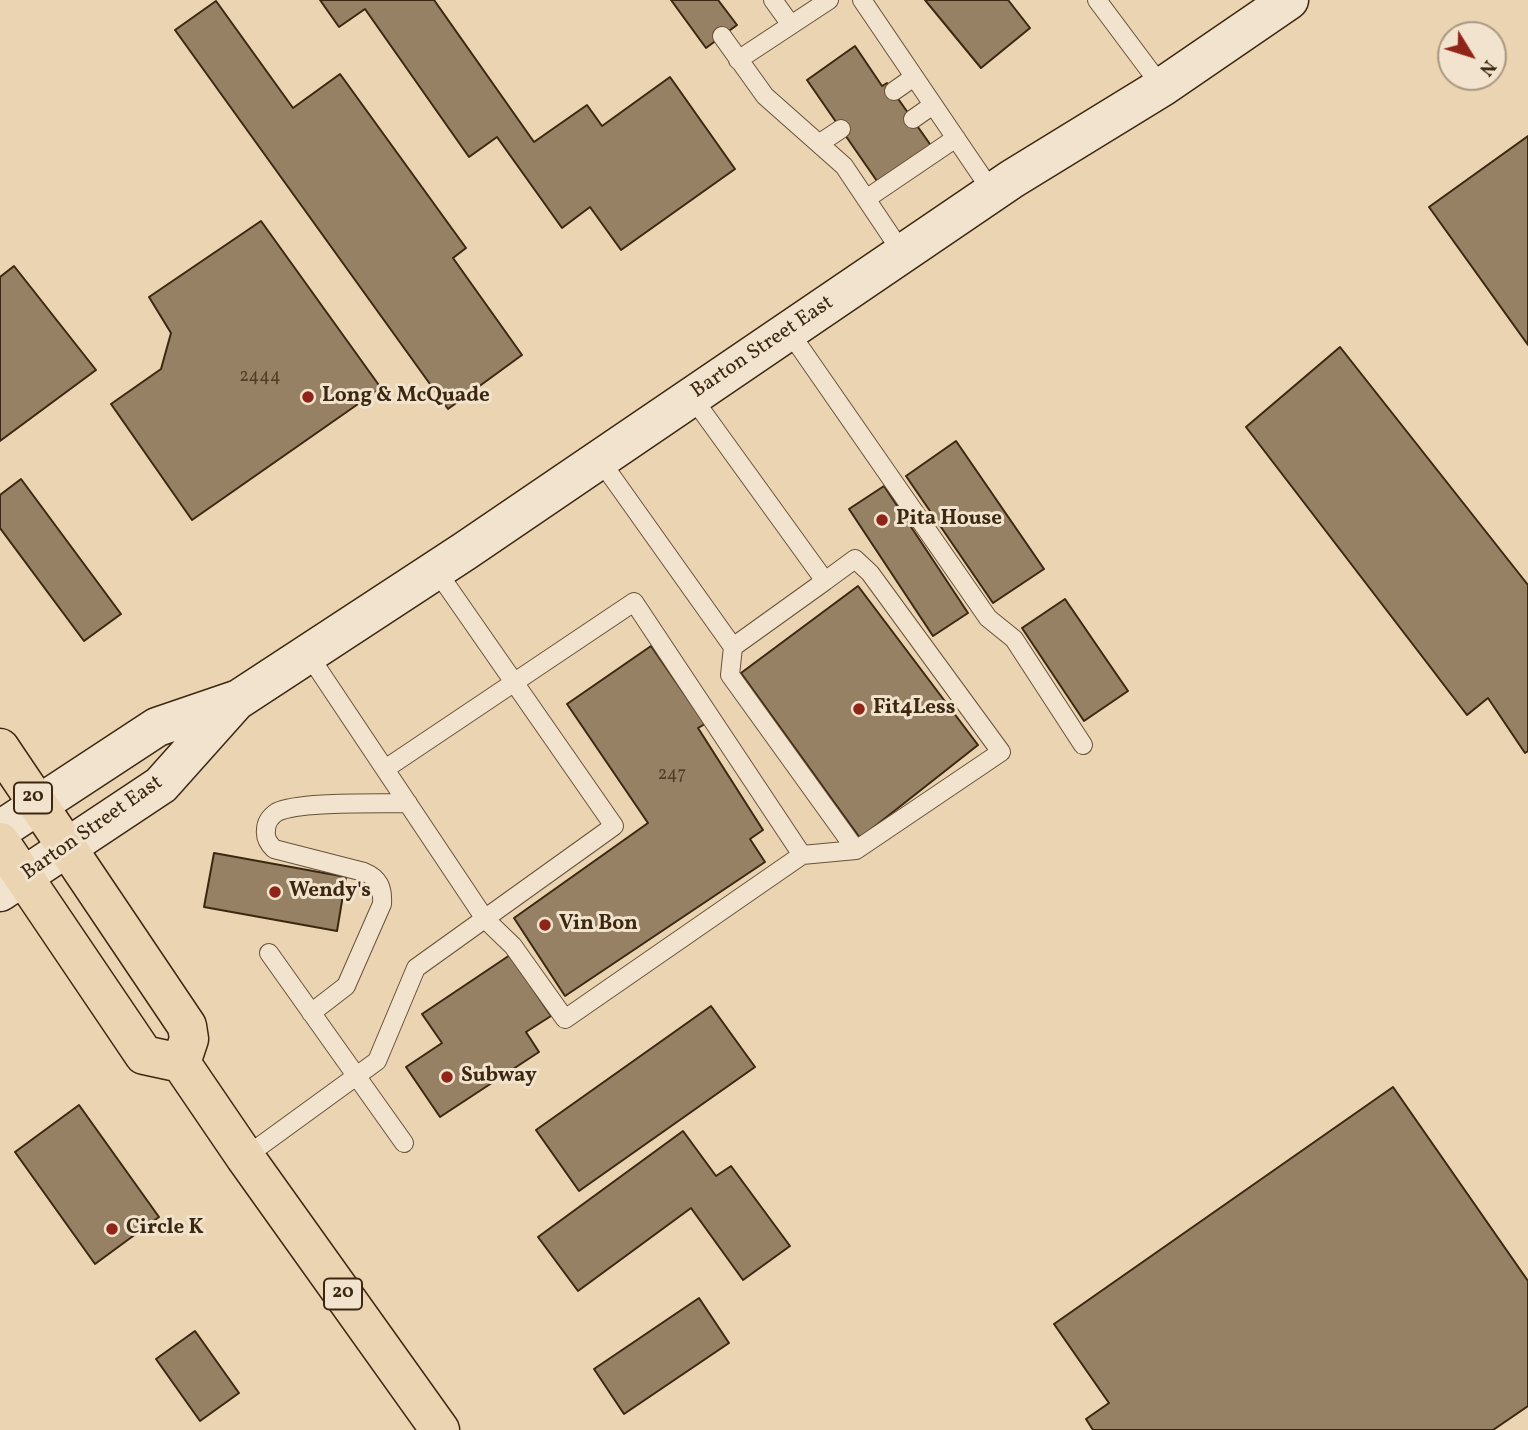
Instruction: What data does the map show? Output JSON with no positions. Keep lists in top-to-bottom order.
{
  "streets": {
    "main road": ["Barton Street East", "20"]
  },
  "crossings": [
    ["Barton Street East", "20"]
  ],
  "places": [
    "Long & McQuade",
    "Pita House",
    "Fit4Less",
    "Wendy's",
    "Vin Bon",
    "Subway",
    "Circle K"
  ],
  "house_numbers": ["2444", "247"],
  "north": "bottom right"
}
